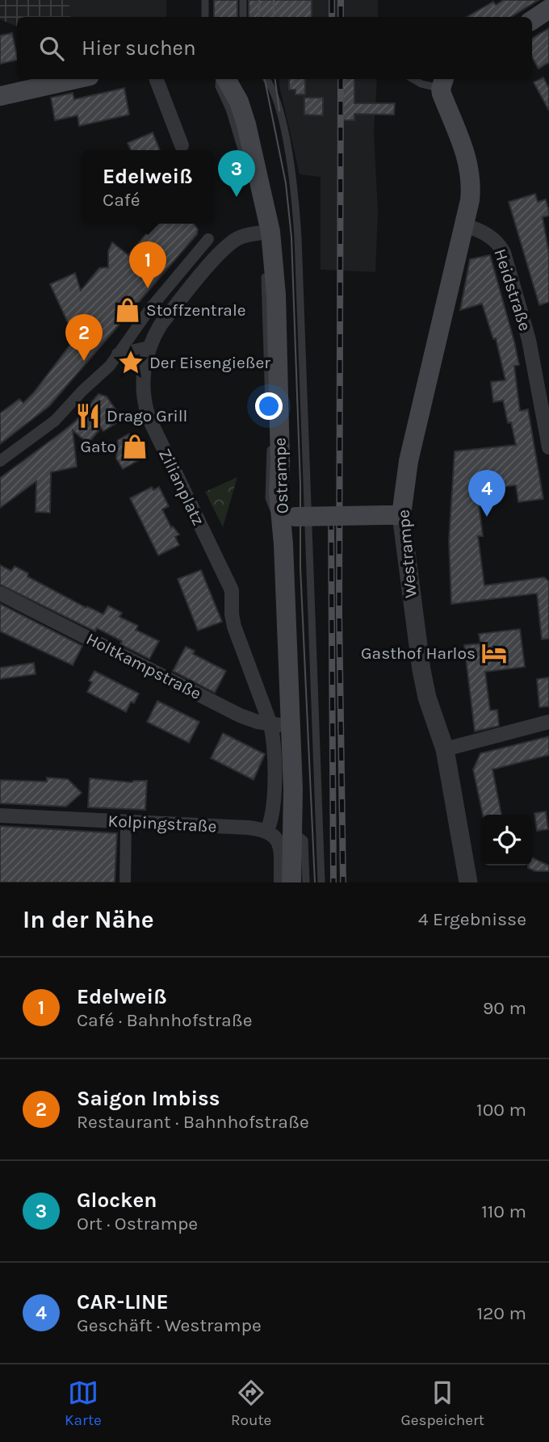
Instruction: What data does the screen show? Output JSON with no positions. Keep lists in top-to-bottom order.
{
  "streets": {
    "main road": ["Ostrampe", "Westrampe"],
    "street": [
      "Heidstraße",
      "Zilianplatz",
      "Holtkampstraße",
      "Kolpingstraße"
    ]
  },
  "crossings": [
    ["Heidstraße", "Westrampe"],
    ["Ostrampe", "Zilianplatz"],
    ["Ostrampe", "Holtkampstraße"],
    ["Ostrampe", "Kolpingstraße"],
    ["Zilianplatz", "Holtkampstraße"]
  ],
  "places": {
    "shop": ["Stoffzentrale", "Gato"],
    "place": ["Der Eisengießer"],
    "restaurant": ["Drago Grill"],
    "hotel": ["Gasthof Harlos"]
  },
  "page": {
    "search": "Hier suchen",
    "popup": ["Edelweiß", "Café"],
    "pins": [
      "3",
      "1",
      "2",
      "4"
    ],
    "heading": ["In der Nähe", "4 Ergebnisse"],
    "list": [
      {
        "mark": "1",
        "name": "Edelweiß",
        "note": "Café · Bahnhofstraße",
        "value": "90 m"
      },
      {
        "mark": "2",
        "name": "Saigon Imbiss",
        "note": "Restaurant · Bahnhofstraße",
        "value": "100 m"
      },
      {
        "mark": "3",
        "name": "Glocken",
        "note": "Ort · Ostrampe",
        "value": "110 m"
      },
      {
        "mark": "4",
        "name": "CAR-LINE",
        "note": "Geschäft · Westrampe",
        "value": "120 m"
      }
    ],
    "nav": ["Karte", "Route", "Gespeichert"]
  }
}
